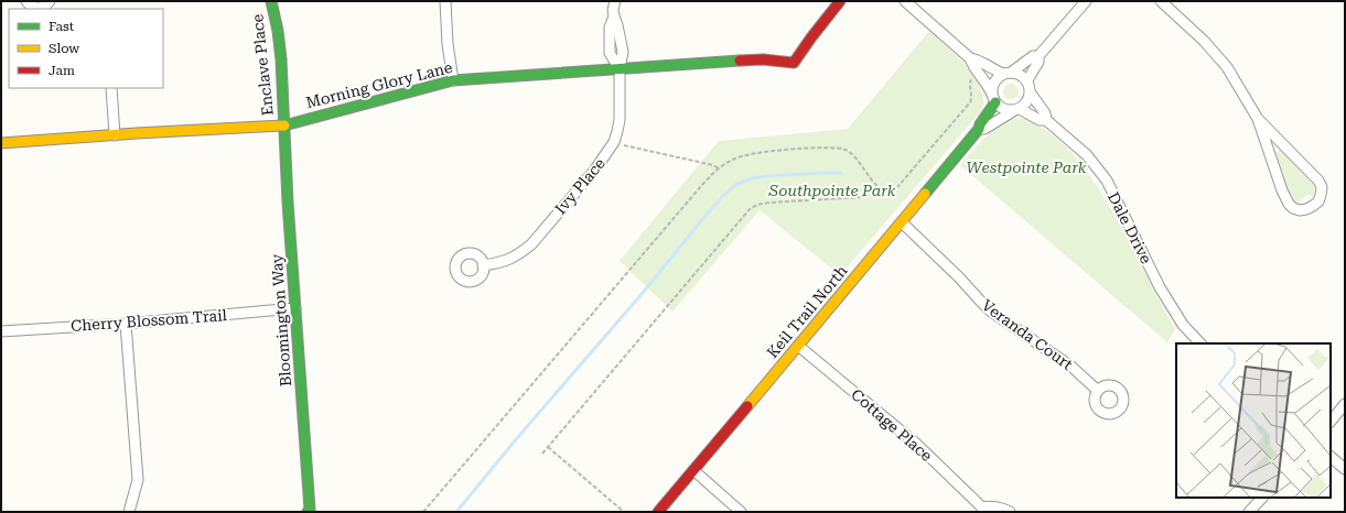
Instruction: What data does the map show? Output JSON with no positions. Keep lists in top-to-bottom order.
{
  "streets": {
    "street": [
      "Enclave Place",
      "Morning Glory Lane",
      "Ivy Place",
      "Dale Drive",
      "Keil Trail North",
      "Cherry Blossom Trail",
      "Bloomington Way",
      "Veranda Court",
      "Cottage Place"
    ]
  },
  "crossings": [
    ["Enclave Place", "Morning Glory Lane"],
    ["Enclave Place", "Bloomington Way"],
    ["Morning Glory Lane", "Ivy Place"],
    ["Morning Glory Lane", "Bloomington Way"],
    ["Dale Drive", "Keil Trail North"],
    ["Keil Trail North", "Veranda Court"],
    ["Keil Trail North", "Cottage Place"],
    ["Cherry Blossom Trail", "Bloomington Way"]
  ],
  "parks": ["Westpointe Park", "Southpointe Park"],
  "legend": ["Fast", "Slow", "Jam"]
}
